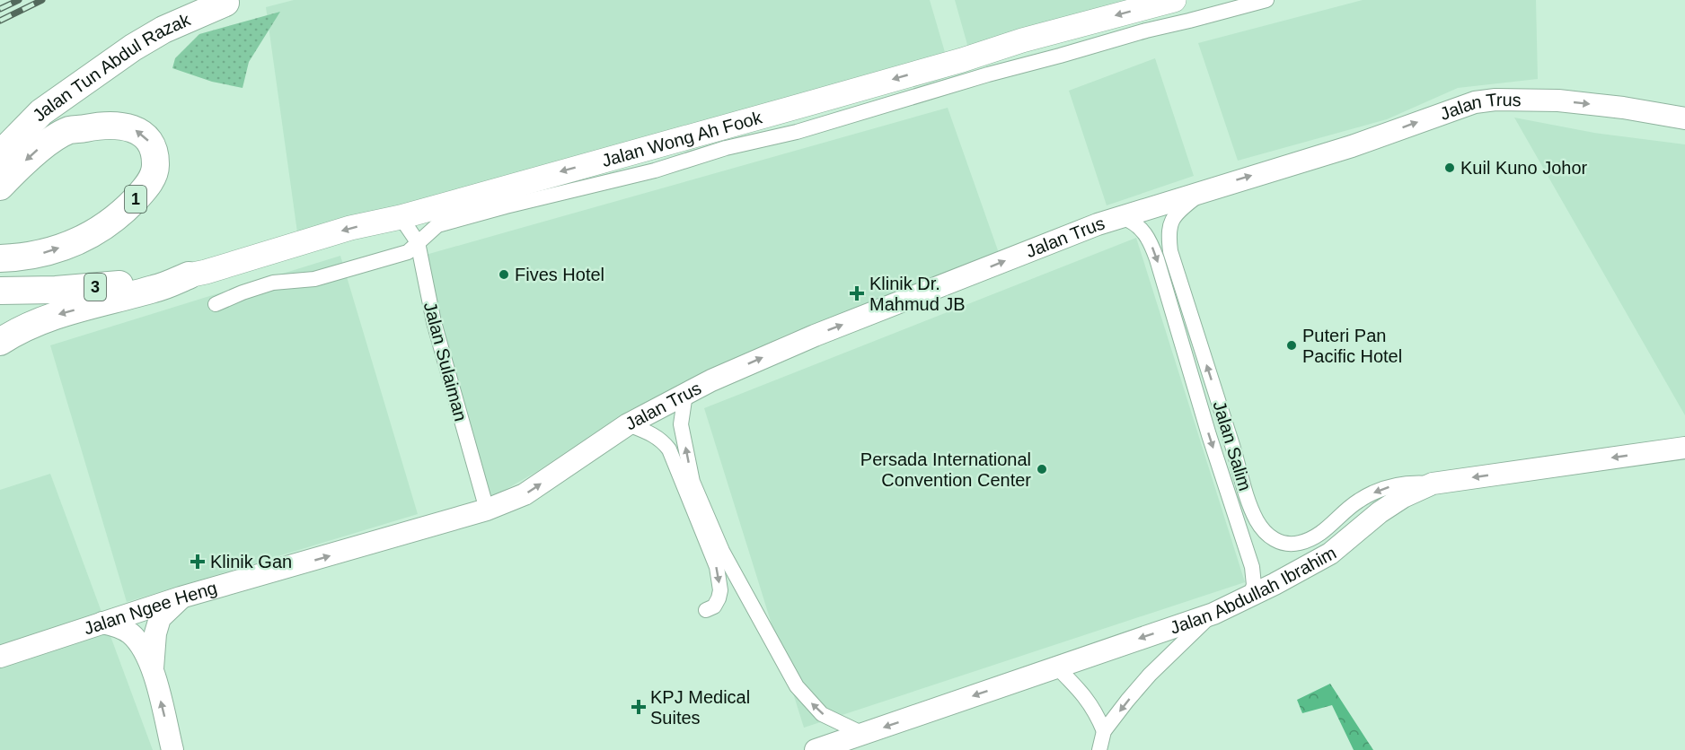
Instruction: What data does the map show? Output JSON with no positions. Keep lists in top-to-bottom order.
{
  "streets": {
    "highway": ["Jalan Tun Abdul Razak", "1", "3"],
    "main road": ["Jalan Wong Ah Fook"],
    "street": [
      "Jalan Trus",
      "Jalan Sulaiman",
      "Jalan Salim",
      "Jalan Abdullah Ibrahim",
      "Jalan Ngee Heng"
    ]
  },
  "crossings": [
    ["Jalan Trus", "Jalan Sulaiman"],
    ["Jalan Trus", "Jalan Salim"],
    ["Jalan Trus", "Jalan Ngee Heng"],
    ["Jalan Wong Ah Fook", "3"],
    ["Jalan Wong Ah Fook", "Jalan Sulaiman"],
    ["Jalan Sulaiman", "Jalan Ngee Heng"],
    ["Jalan Salim", "Jalan Abdullah Ibrahim"]
  ],
  "one_way": ["Jalan Wong Ah Fook", "Jalan Abdullah Ibrahim", "Jalan Ngee Heng"],
  "places": {
    "other": [
      "Kuil Kuno Johor",
      "Fives Hotel",
      "Puteri Pan Pacific Hotel",
      "Persada International Convention Center"
    ],
    "health": ["Klinik Dr. Mahmud JB", "Klinik Gan", "KPJ Medical Suites"]
  }
}
